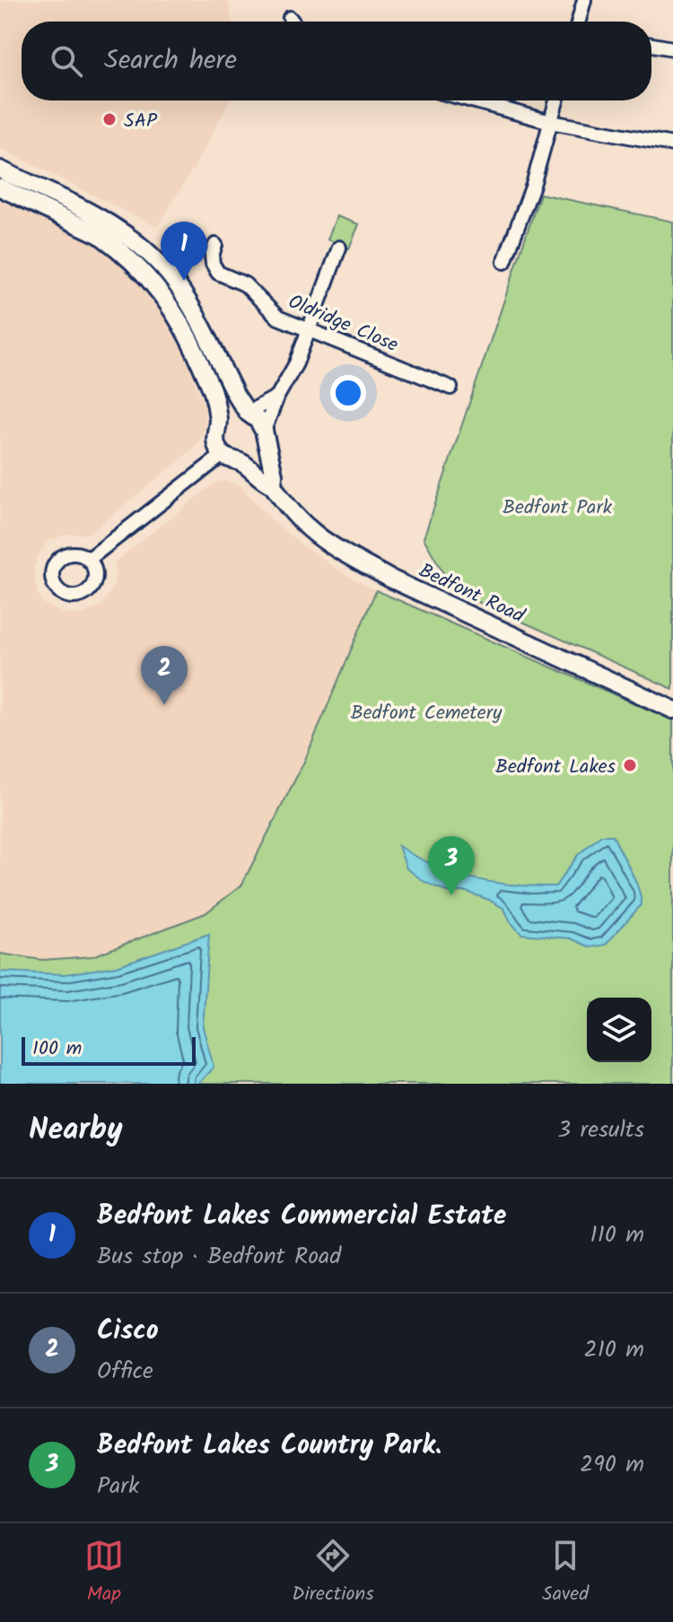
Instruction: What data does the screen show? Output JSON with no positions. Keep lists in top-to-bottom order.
{
  "streets": {
    "street": ["Oldridge Close", "Bedfont Road"]
  },
  "parks": ["Bedfont Park", "Bedfont Cemetery"],
  "places": ["SAP", "Bedfont Lakes"],
  "scale_bar": "100 m",
  "page": {
    "search": "Search here",
    "pins": ["1", "2", "3"],
    "scale": "100 m",
    "heading": ["Nearby", "3 results"],
    "list": [
      {
        "mark": "1",
        "name": "Bedfont Lakes Commercial Estate",
        "note": "Bus stop · Bedfont Road",
        "value": "110 m"
      },
      {
        "mark": "2",
        "name": "Cisco",
        "note": "Office",
        "value": "210 m"
      },
      {
        "mark": "3",
        "name": "Bedfont Lakes Country Park.",
        "note": "Park",
        "value": "290 m"
      }
    ],
    "nav": ["Map", "Directions", "Saved"]
  }
}
